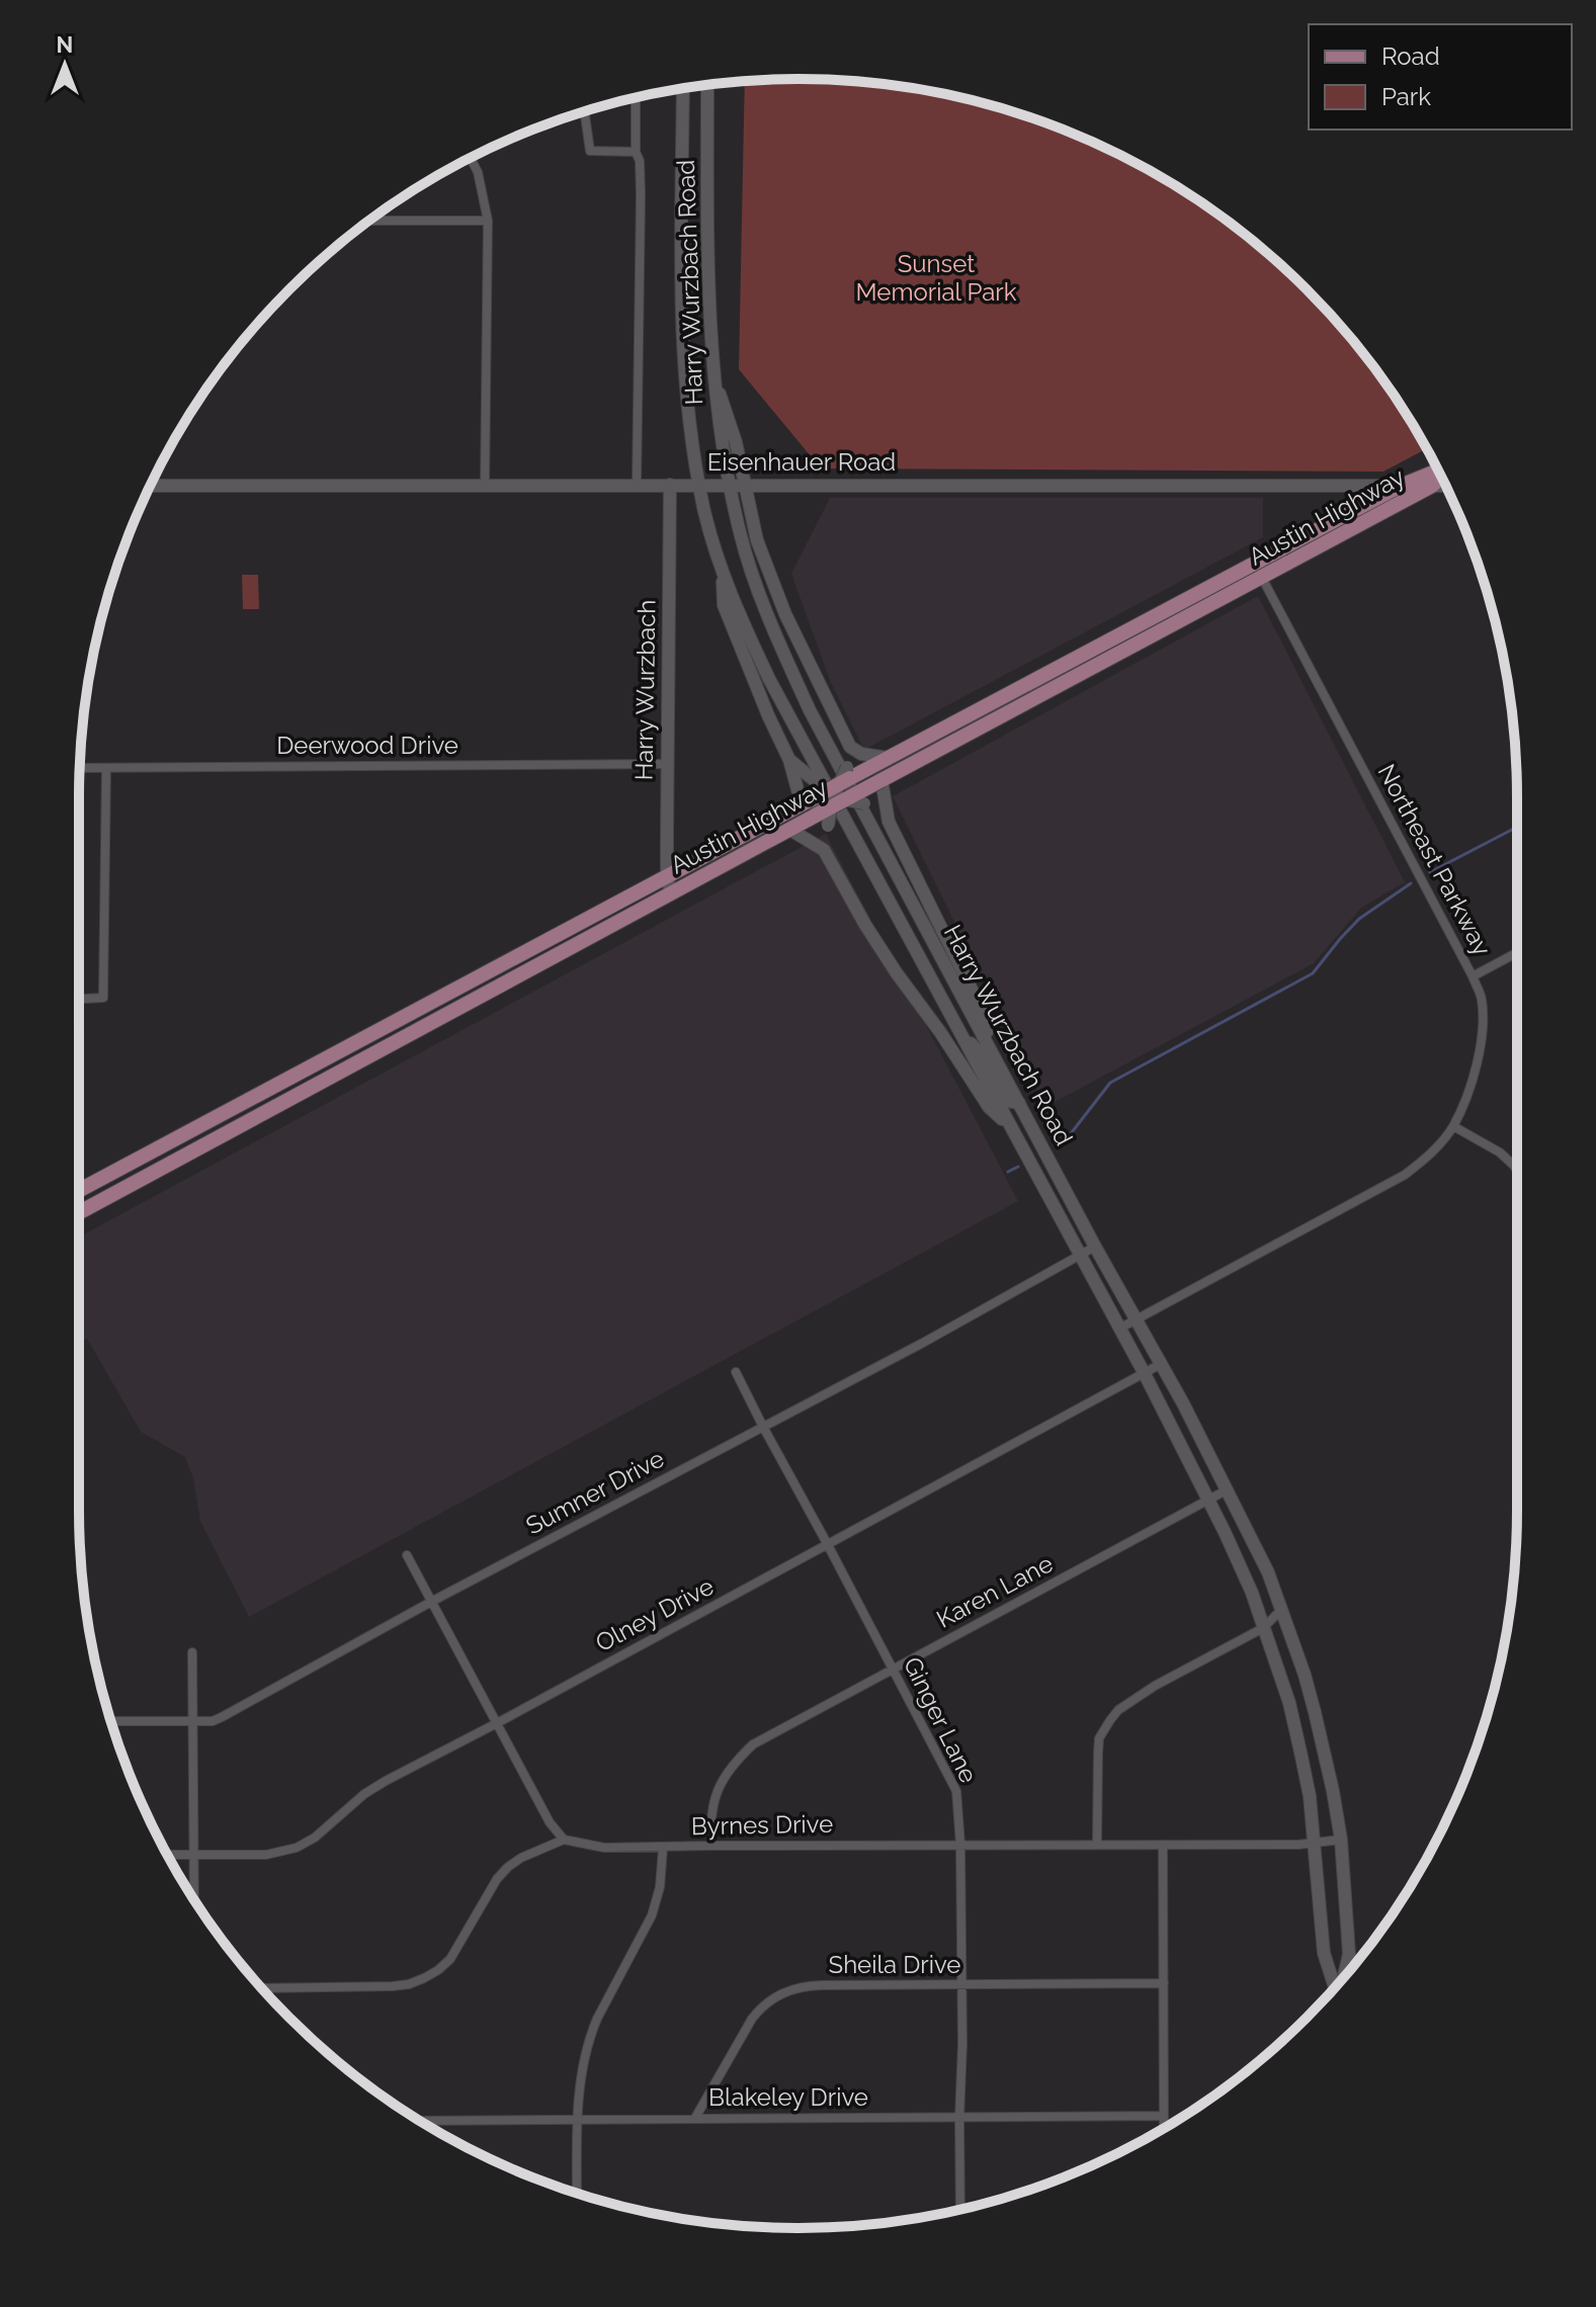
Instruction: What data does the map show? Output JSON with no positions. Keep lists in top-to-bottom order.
{
  "streets": {
    "main road": [
      "Harry Wurzbach Road",
      "Eisenhauer Road",
      "Austin Highway",
      "Harry Wurzbach"
    ],
    "street": [
      "Deerwood Drive",
      "Northeast Parkway",
      "Sumner Drive",
      "Karen Lane",
      "Olney Drive",
      "Ginger Lane",
      "Byrnes Drive",
      "Sheila Drive",
      "Blakeley Drive"
    ]
  },
  "crossings": [
    ["Harry Wurzbach Road", "Eisenhauer Road"],
    ["Harry Wurzbach Road", "Northeast Parkway"],
    ["Harry Wurzbach Road", "Sumner Drive"],
    ["Harry Wurzbach Road", "Karen Lane"],
    ["Harry Wurzbach Road", "Olney Drive"],
    ["Harry Wurzbach Road", "Byrnes Drive"],
    ["Eisenhauer Road", "Austin Highway"],
    ["Eisenhauer Road", "Harry Wurzbach"],
    ["Austin Highway", "Harry Wurzbach"],
    ["Austin Highway", "Northeast Parkway"],
    ["Harry Wurzbach", "Deerwood Drive"],
    ["Sumner Drive", "Ginger Lane"],
    ["Karen Lane", "Ginger Lane"],
    ["Karen Lane", "Byrnes Drive"],
    ["Olney Drive", "Ginger Lane"],
    ["Ginger Lane", "Byrnes Drive"],
    ["Ginger Lane", "Sheila Drive"],
    ["Ginger Lane", "Blakeley Drive"],
    ["Sheila Drive", "Blakeley Drive"]
  ],
  "parks": ["Sunset Memorial Park"],
  "legend": ["Road", "Park"],
  "north": "top"
}
